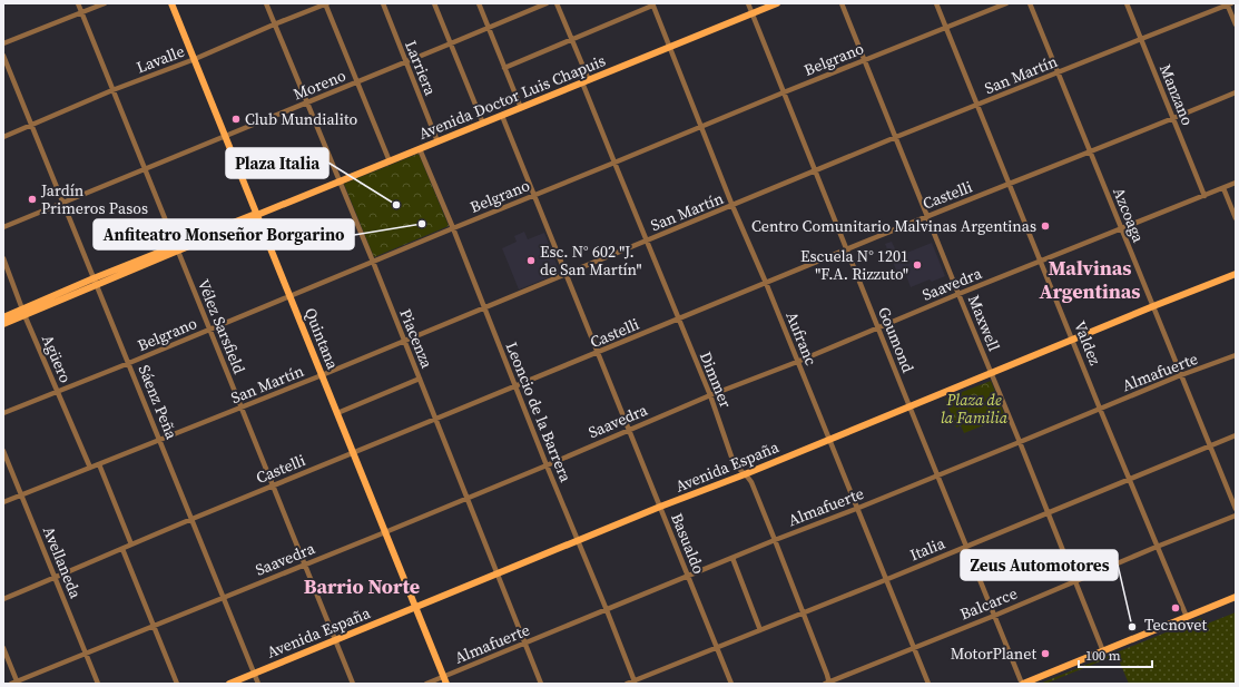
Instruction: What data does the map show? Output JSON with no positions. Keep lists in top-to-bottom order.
{
  "streets": {
    "main road": ["Avenida Doctor Luis Chapuis", "Quintana", "Avenida España"],
    "street": [
      "Lavalle",
      "Belgrano",
      "Larriera",
      "San Martín",
      "Moreno",
      "Manzano",
      "Castelli",
      "Azcoaga",
      "Saavedra",
      "Maxwell",
      "Vélez Sarsfield",
      "Piacenza",
      "Aufranc",
      "Goumond",
      "Valdez",
      "Agüero",
      "Almafuerte",
      "Dimmer",
      "Sáenz Peña",
      "Leoncio de la Barrera",
      "Basualdo",
      "Italia",
      "Avellaneda",
      "Balcarce"
    ]
  },
  "crossings": [
    ["Lavalle", "Vélez Sarsfield"],
    ["Lavalle", "Quintana"],
    ["Lavalle", "Piacenza"],
    ["Lavalle", "Sáenz Peña"],
    ["Belgrano", "Maxwell"],
    ["Belgrano", "Vélez Sarsfield"],
    ["Belgrano", "Quintana"],
    ["Belgrano", "Piacenza"],
    ["Belgrano", "Aufranc"],
    ["Belgrano", "Goumond"],
    ["Belgrano", "Valdez"],
    ["Belgrano", "Agüero"],
    ["Belgrano", "Dimmer"],
    ["Belgrano", "Sáenz Peña"],
    ["Belgrano", "Leoncio de la Barrera"],
    ["Belgrano", "Basualdo"],
    ["Larriera", "Moreno"],
    ["Larriera", "Avenida Doctor Luis Chapuis"],
    ["San Martín", "Manzano"],
    ["San Martín", "Azcoaga"],
    ["San Martín", "Maxwell"],
    ["San Martín", "Vélez Sarsfield"],
    ["San Martín", "Quintana"],
    ["San Martín", "Piacenza"],
    ["San Martín", "Aufranc"],
    ["San Martín", "Goumond"],
    ["San Martín", "Valdez"],
    ["San Martín", "Agüero"],
    ["San Martín", "Dimmer"],
    ["San Martín", "Sáenz Peña"],
    ["San Martín", "Leoncio de la Barrera"],
    ["San Martín", "Basualdo"],
    ["San Martín", "Avellaneda"],
    ["Moreno", "Vélez Sarsfield"],
    ["Moreno", "Quintana"],
    ["Moreno", "Piacenza"],
    ["Moreno", "Sáenz Peña"],
    ["Manzano", "Castelli"],
    ["Manzano", "Saavedra"],
    ["Avenida Doctor Luis Chapuis", "Vélez Sarsfield"],
    ["Avenida Doctor Luis Chapuis", "Quintana"],
    ["Avenida Doctor Luis Chapuis", "Piacenza"],
    ["Avenida Doctor Luis Chapuis", "Aufranc"],
    ["Avenida Doctor Luis Chapuis", "Goumond"],
    ["Avenida Doctor Luis Chapuis", "Agüero"],
    ["Avenida Doctor Luis Chapuis", "Dimmer"],
    ["Avenida Doctor Luis Chapuis", "Sáenz Peña"],
    ["Avenida Doctor Luis Chapuis", "Leoncio de la Barrera"],
    ["Avenida Doctor Luis Chapuis", "Basualdo"],
    ["Castelli", "Azcoaga"],
    ["Castelli", "Maxwell"],
    ["Castelli", "Vélez Sarsfield"],
    ["Castelli", "Quintana"],
    ["Castelli", "Piacenza"],
    ["Castelli", "Aufranc"],
    ["Castelli", "Goumond"],
    ["Castelli", "Valdez"],
    ["Castelli", "Dimmer"],
    ["Castelli", "Sáenz Peña"],
    ["Castelli", "Leoncio de la Barrera"],
    ["Castelli", "Basualdo"],
    ["Castelli", "Avellaneda"],
    ["Azcoaga", "Saavedra"],
    ["Azcoaga", "Almafuerte"],
    ["Azcoaga", "Avenida España"],
    ["Azcoaga", "Italia"],
    ["Saavedra", "Maxwell"],
    ["Saavedra", "Vélez Sarsfield"],
    ["Saavedra", "Quintana"],
    ["Saavedra", "Piacenza"],
    ["Saavedra", "Aufranc"],
    ["Saavedra", "Goumond"],
    ["Saavedra", "Valdez"],
    ["Saavedra", "Dimmer"],
    ["Saavedra", "Sáenz Peña"],
    ["Saavedra", "Leoncio de la Barrera"],
    ["Saavedra", "Basualdo"],
    ["Saavedra", "Avellaneda"],
    ["Maxwell", "Almafuerte"],
    ["Maxwell", "Avenida España"],
    ["Maxwell", "Italia"],
    ["Maxwell", "Balcarce"],
    ["Vélez Sarsfield", "Avenida España"],
    ["Quintana", "Almafuerte"],
    ["Quintana", "Avenida España"],
    ["Piacenza", "Almafuerte"],
    ["Piacenza", "Avenida España"],
    ["Aufranc", "Almafuerte"],
    ["Aufranc", "Avenida España"],
    ["Aufranc", "Italia"],
    ["Aufranc", "Balcarce"],
    ["Goumond", "Almafuerte"],
    ["Goumond", "Avenida España"],
    ["Goumond", "Italia"],
    ["Goumond", "Balcarce"],
    ["Valdez", "Almafuerte"],
    ["Valdez", "Avenida España"],
    ["Valdez", "Italia"],
    ["Valdez", "Balcarce"],
    ["Almafuerte", "Dimmer"],
    ["Almafuerte", "Leoncio de la Barrera"],
    ["Almafuerte", "Basualdo"],
    ["Dimmer", "Avenida España"],
    ["Dimmer", "Italia"],
    ["Dimmer", "Balcarce"],
    ["Sáenz Peña", "Avenida España"],
    ["Leoncio de la Barrera", "Avenida España"],
    ["Leoncio de la Barrera", "Italia"],
    ["Avenida España", "Basualdo"],
    ["Basualdo", "Italia"]
  ],
  "districts": ["Malvinas Argentinas", "Barrio Norte"],
  "parks": ["Plaza de la Familia"],
  "places": [
    "Club Mundialito",
    "Jardín Primeros Pasos",
    "Plaza Italia",
    "Anfiteatro Monseñor Borgarino",
    "Centro Comunitario Malvinas Argentinas",
    "Esc. N° 602 \"J. de San Martín\"",
    "Escuela N° 1201 \"F.A. Rizzuto\"",
    "Tecnovet",
    "Zeus Automotores",
    "MotorPlanet"
  ],
  "scale_bar": "100 m"
}
